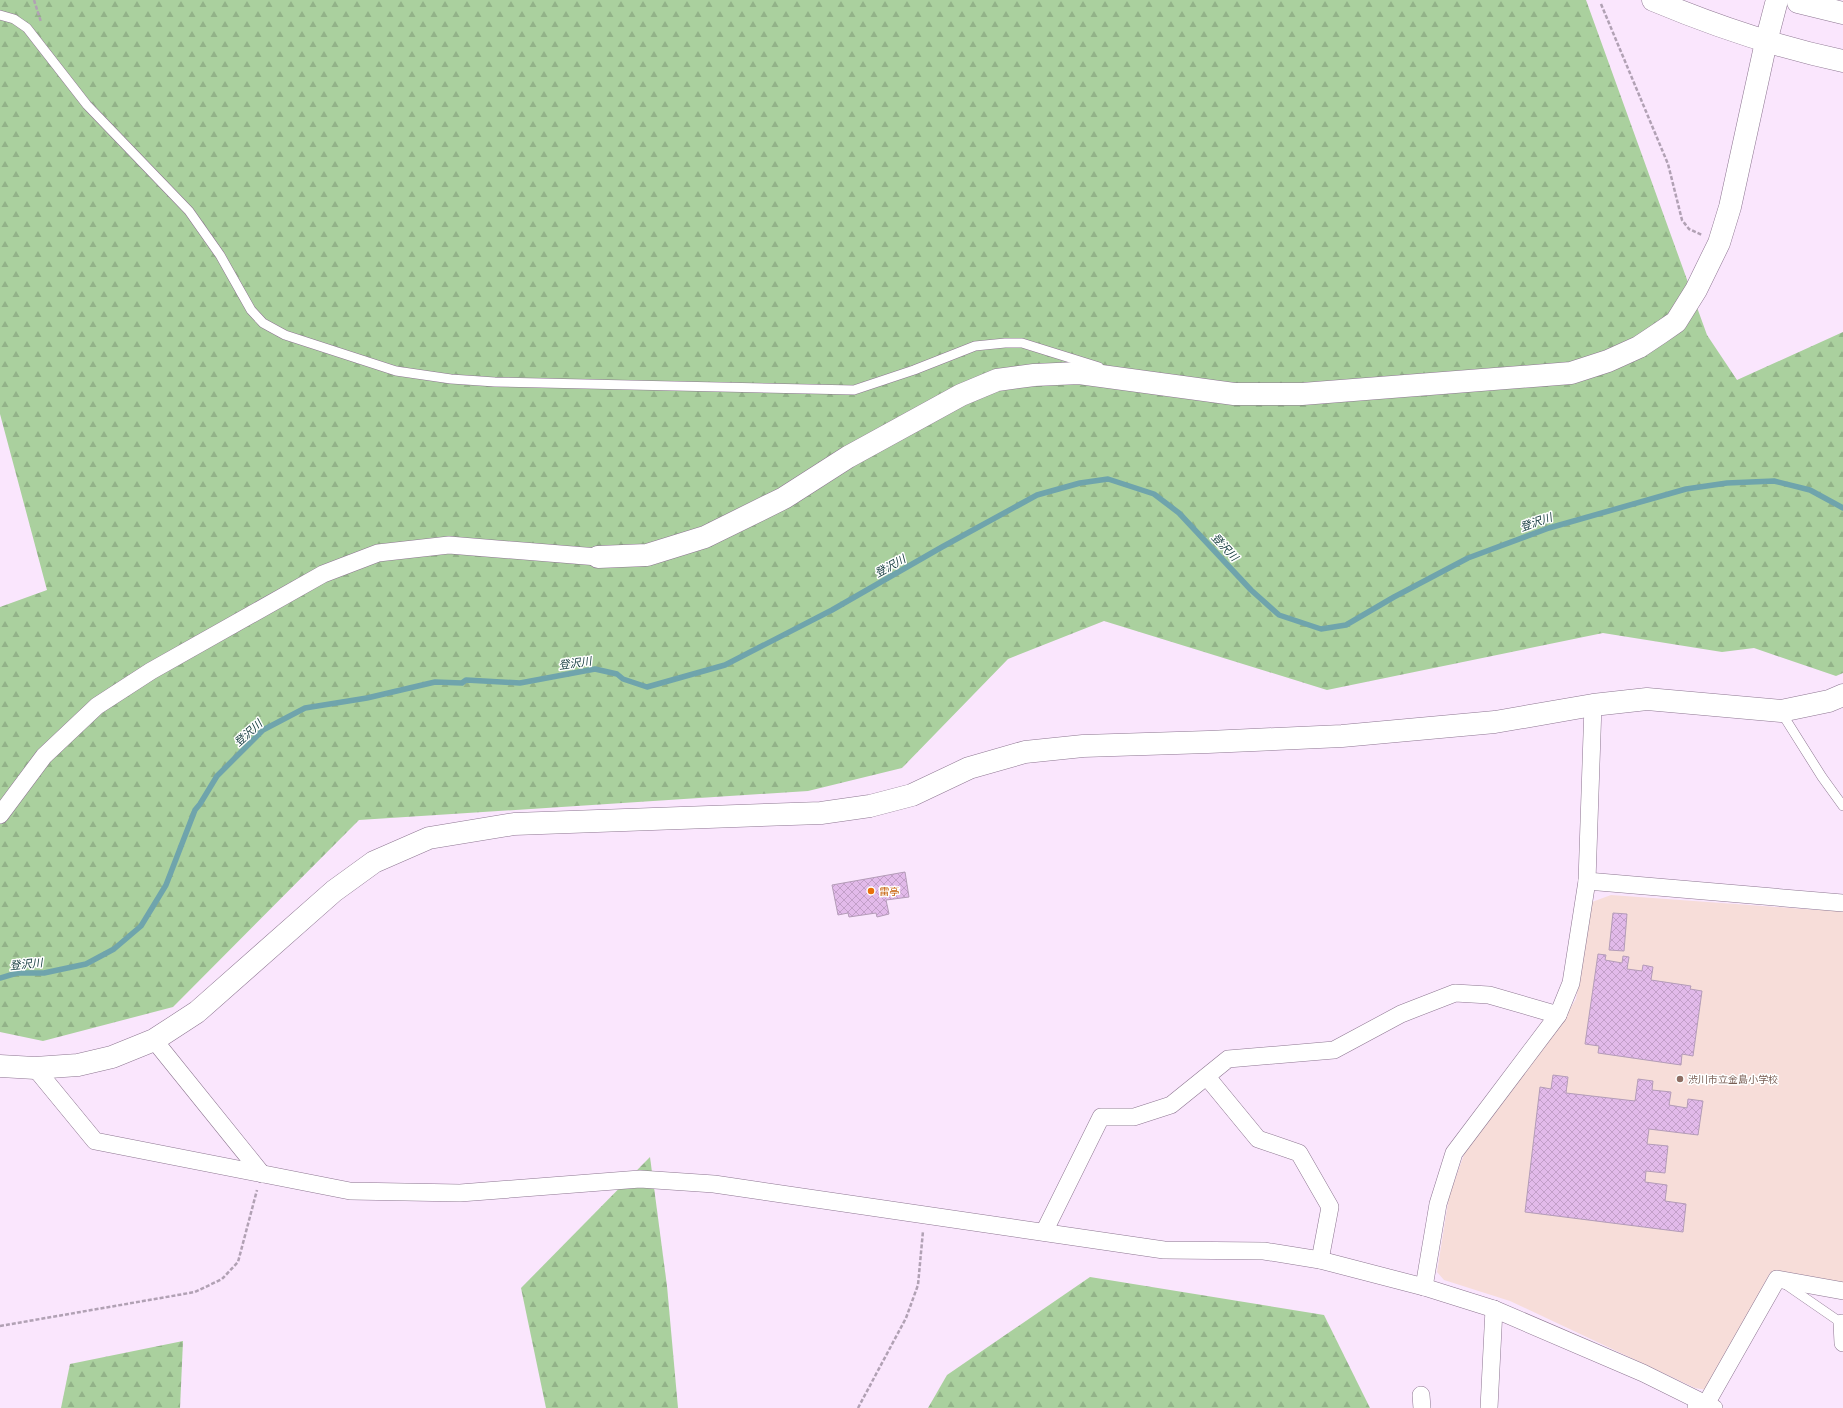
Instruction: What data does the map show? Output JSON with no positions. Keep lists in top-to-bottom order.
{
  "water": ["登沢川"],
  "places": ["雷亭", "渋川市立金島小学校"]
}
